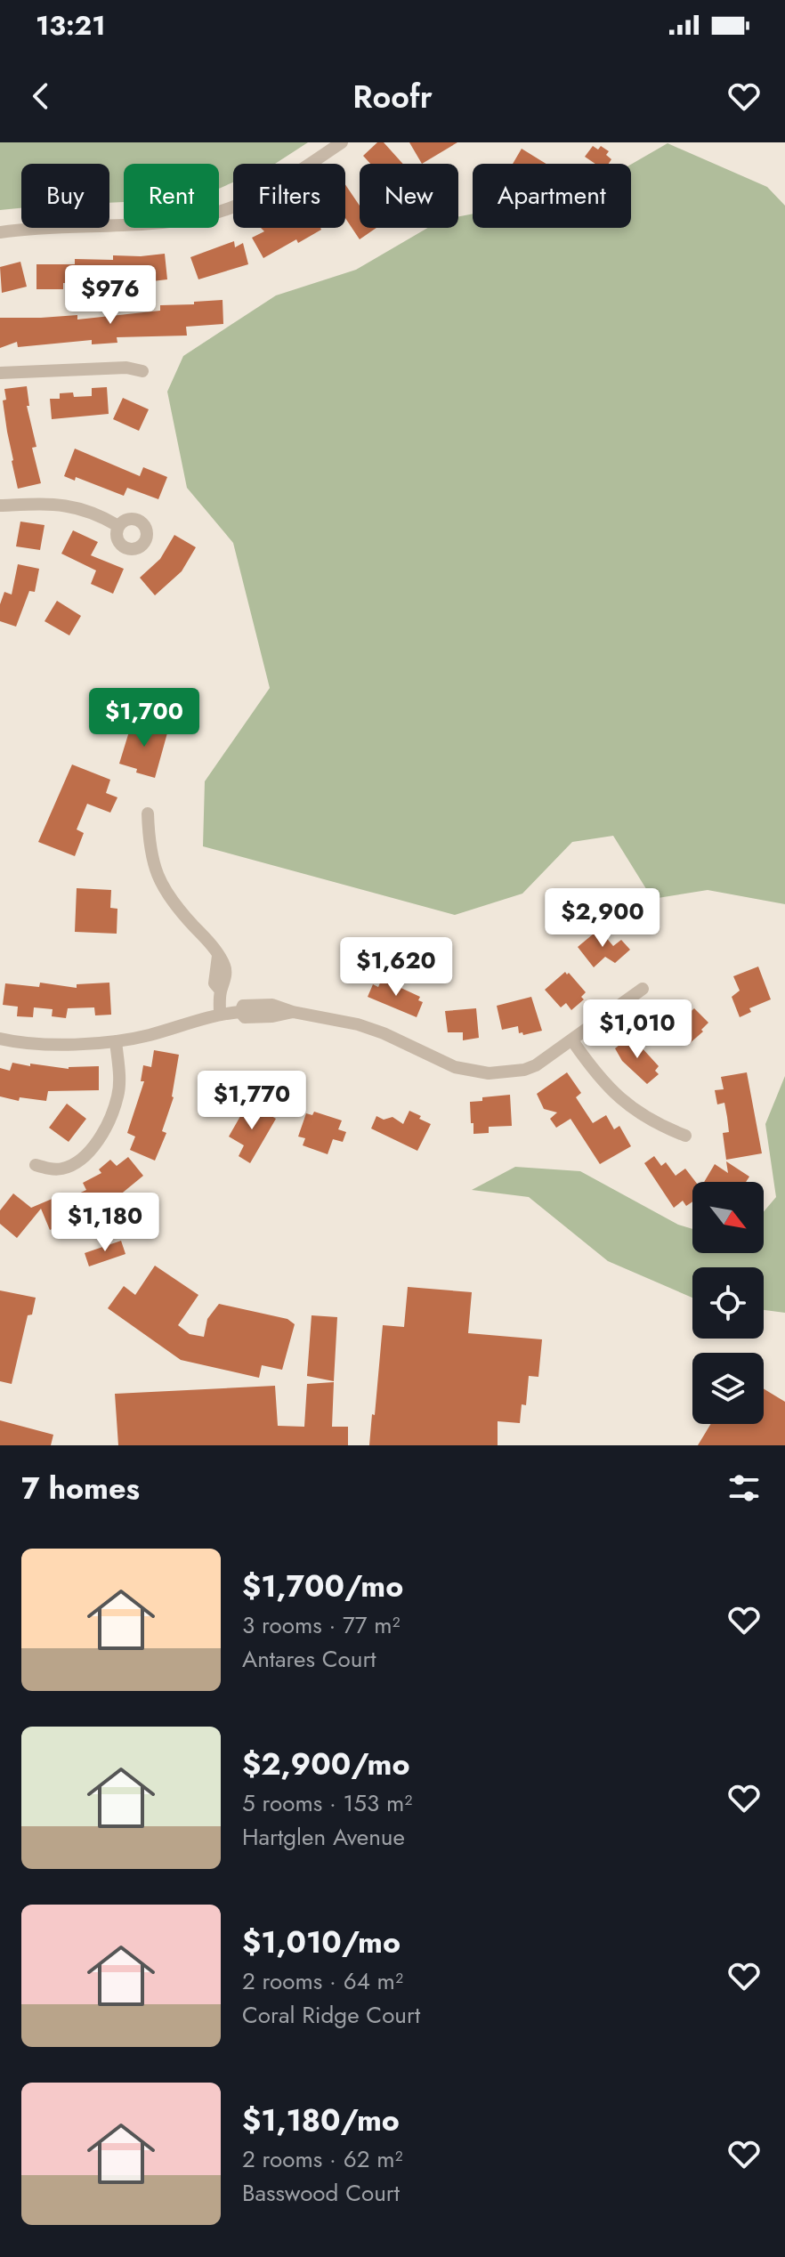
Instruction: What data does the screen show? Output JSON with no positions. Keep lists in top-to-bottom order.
{
  "north": "bottom right",
  "page": {
    "status": "13:21",
    "header": "Roofr",
    "chip": [
      "Buy",
      "Rent",
      "Filters",
      "New",
      "Apartment"
    ],
    "price": [
      "$976",
      "$1,700",
      "$2,900",
      "$1,620",
      "$1,010",
      "$1,770",
      "$1,180"
    ],
    "heading": "7 homes",
    "list": [
      {
        "name": "$1,700/mo",
        "note": "3 rooms · 77 m² · Antares Court"
      },
      {
        "name": "$2,900/mo",
        "note": "5 rooms · 153 m² · Hartglen Avenue"
      },
      {
        "name": "$1,010/mo",
        "note": "2 rooms · 64 m² · Coral Ridge Court"
      },
      {
        "name": "$1,180/mo",
        "note": "2 rooms · 62 m² · Basswood Court"
      }
    ]
  }
}
